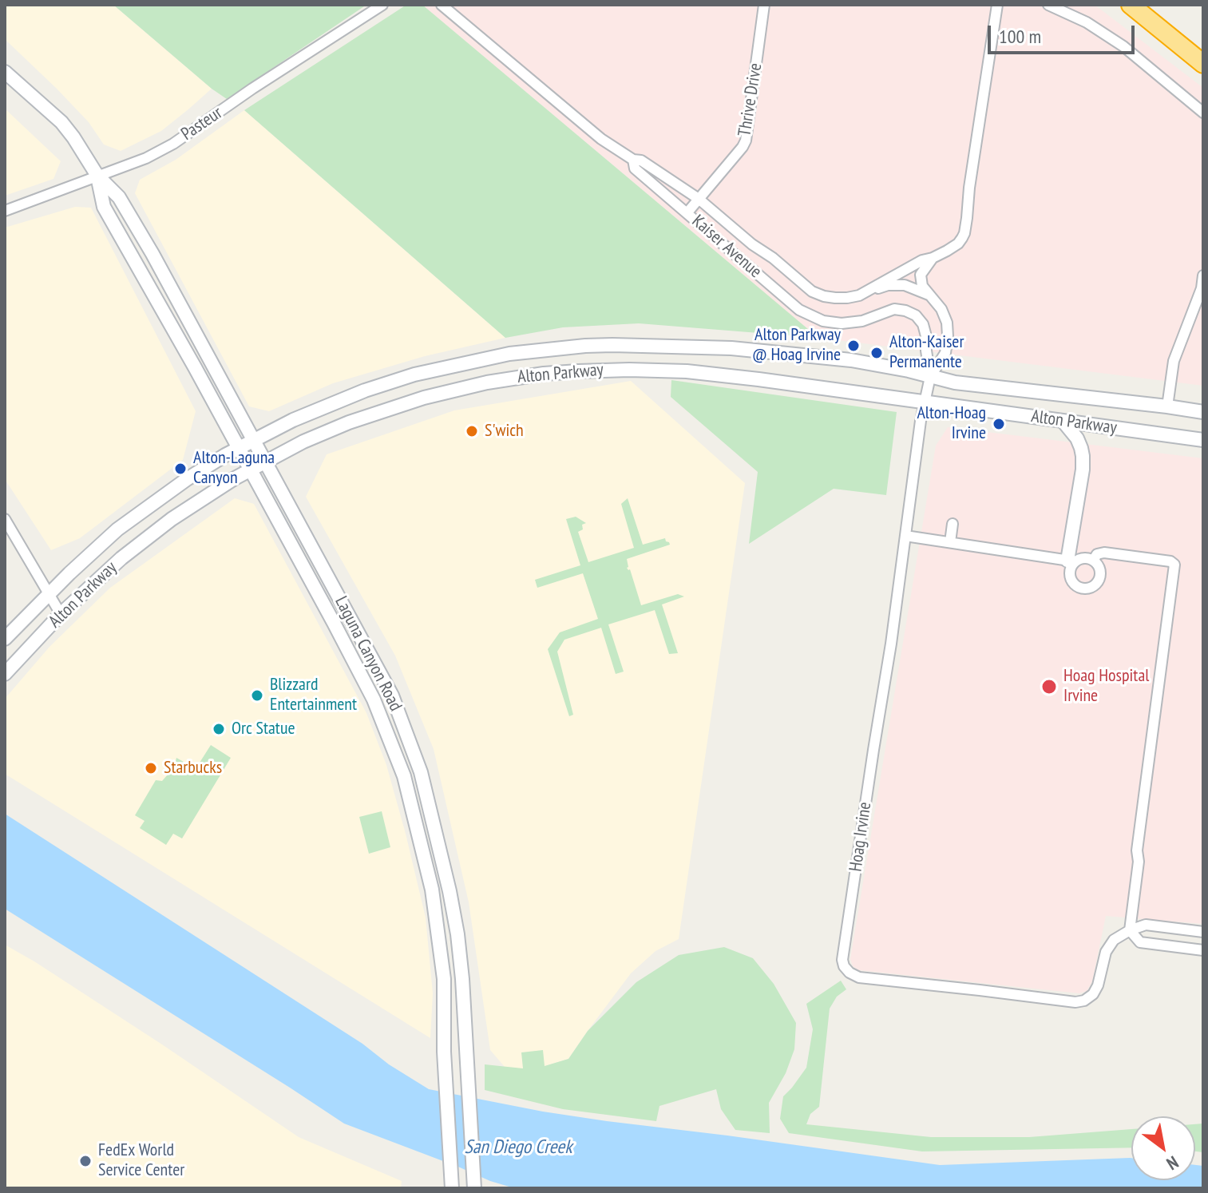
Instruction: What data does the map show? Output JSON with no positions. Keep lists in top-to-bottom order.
{
  "streets": {
    "main road": ["Alton Parkway", "Laguna Canyon Road"],
    "street": [
      "Thrive Drive",
      "Pasteur",
      "Kaiser Avenue",
      "Hoag Irvine"
    ]
  },
  "crossings": [
    ["Thrive Drive", "Kaiser Avenue"],
    ["Pasteur", "Laguna Canyon Road"],
    ["Kaiser Avenue", "Alton Parkway"],
    ["Kaiser Avenue", "Hoag Irvine"],
    ["Alton Parkway", "Laguna Canyon Road"],
    ["Alton Parkway", "Hoag Irvine"]
  ],
  "water": ["San Diego Creek"],
  "places": [
    "Alton Parkway @ Hoag Irvine",
    "Alton-Kaiser Permanente",
    "Alton-Hoag Irvine",
    "S'wich",
    "Alton-Laguna Canyon",
    "Hoag Hospital Irvine",
    "Blizzard Entertainment",
    "Orc Statue",
    "Starbucks",
    "FedEx World Service Center"
  ],
  "scale_bar": "100 m",
  "north": "bottom right"
}
